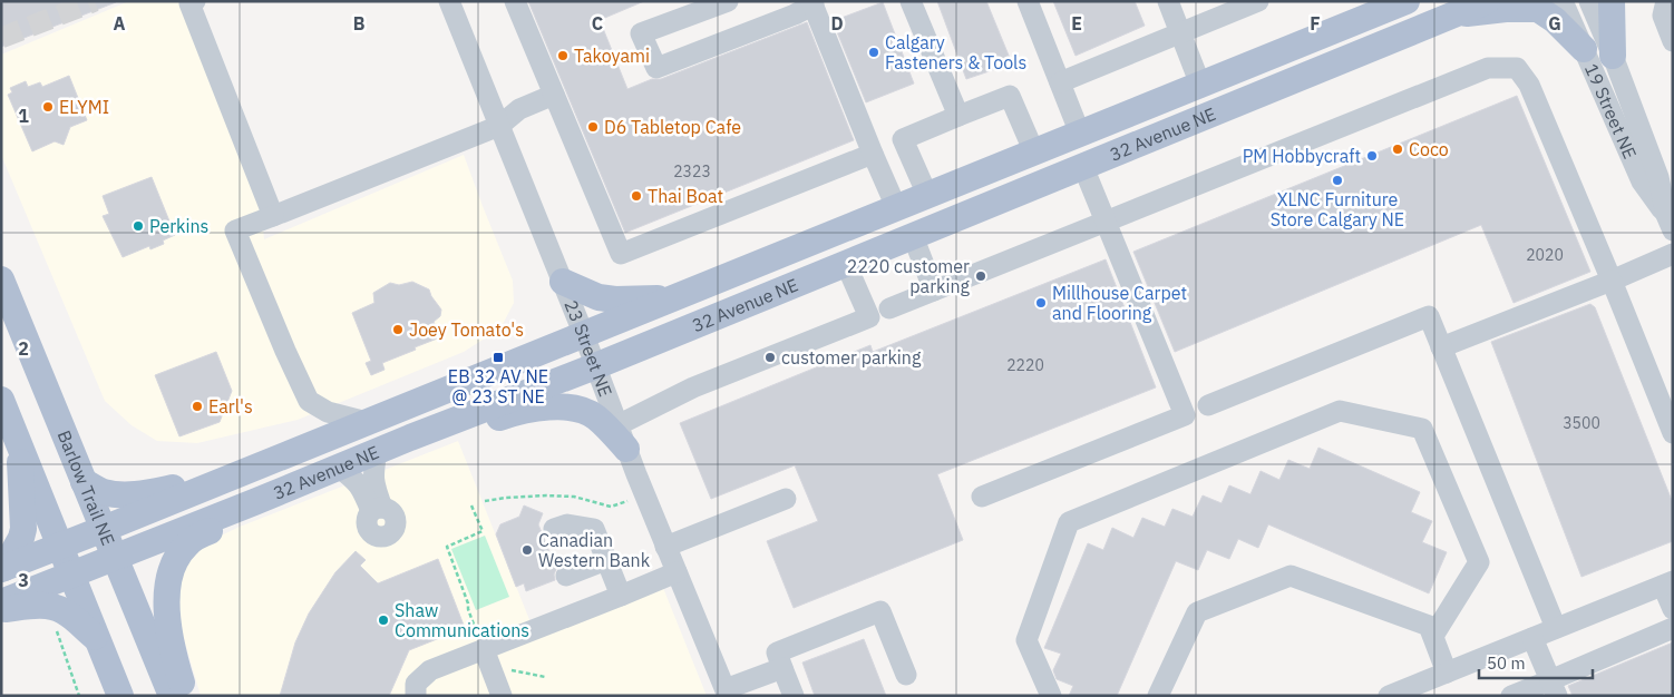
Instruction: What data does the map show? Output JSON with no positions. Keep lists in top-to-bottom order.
{
  "streets": {
    "main road": ["32 Avenue NE", "Barlow Trail NE"],
    "street": ["19 Street NE", "23 Street NE"]
  },
  "crossings": [
    ["32 Avenue NE", "23 Street NE"],
    ["32 Avenue NE", "Barlow Trail NE"]
  ],
  "places": {
    "other": [
      "Calgary Fasteners & Tools",
      "Takoyami",
      "ELYMI",
      "D6 Tabletop Cafe",
      "Coco",
      "PM Hobbycraft",
      "XLNC Furniture Store Calgary NE",
      "Thai Boat",
      "Perkins",
      "2220 customer parking",
      "Millhouse Carpet and Flooring",
      "Joey Tomato's",
      "customer parking",
      "Earl's",
      "Canadian Western Bank",
      "Shaw Communications"
    ],
    "transit": ["EB 32 AV NE @ 23 ST NE"]
  },
  "house_numbers": [
    "2323",
    "2020",
    "2220",
    "3500"
  ],
  "scale_bar": "50 m",
  "grid": {
    "columns": [
      "A",
      "B",
      "C",
      "D",
      "E",
      "F",
      "G"
    ],
    "rows": ["1", "2", "3"]
  }
}
